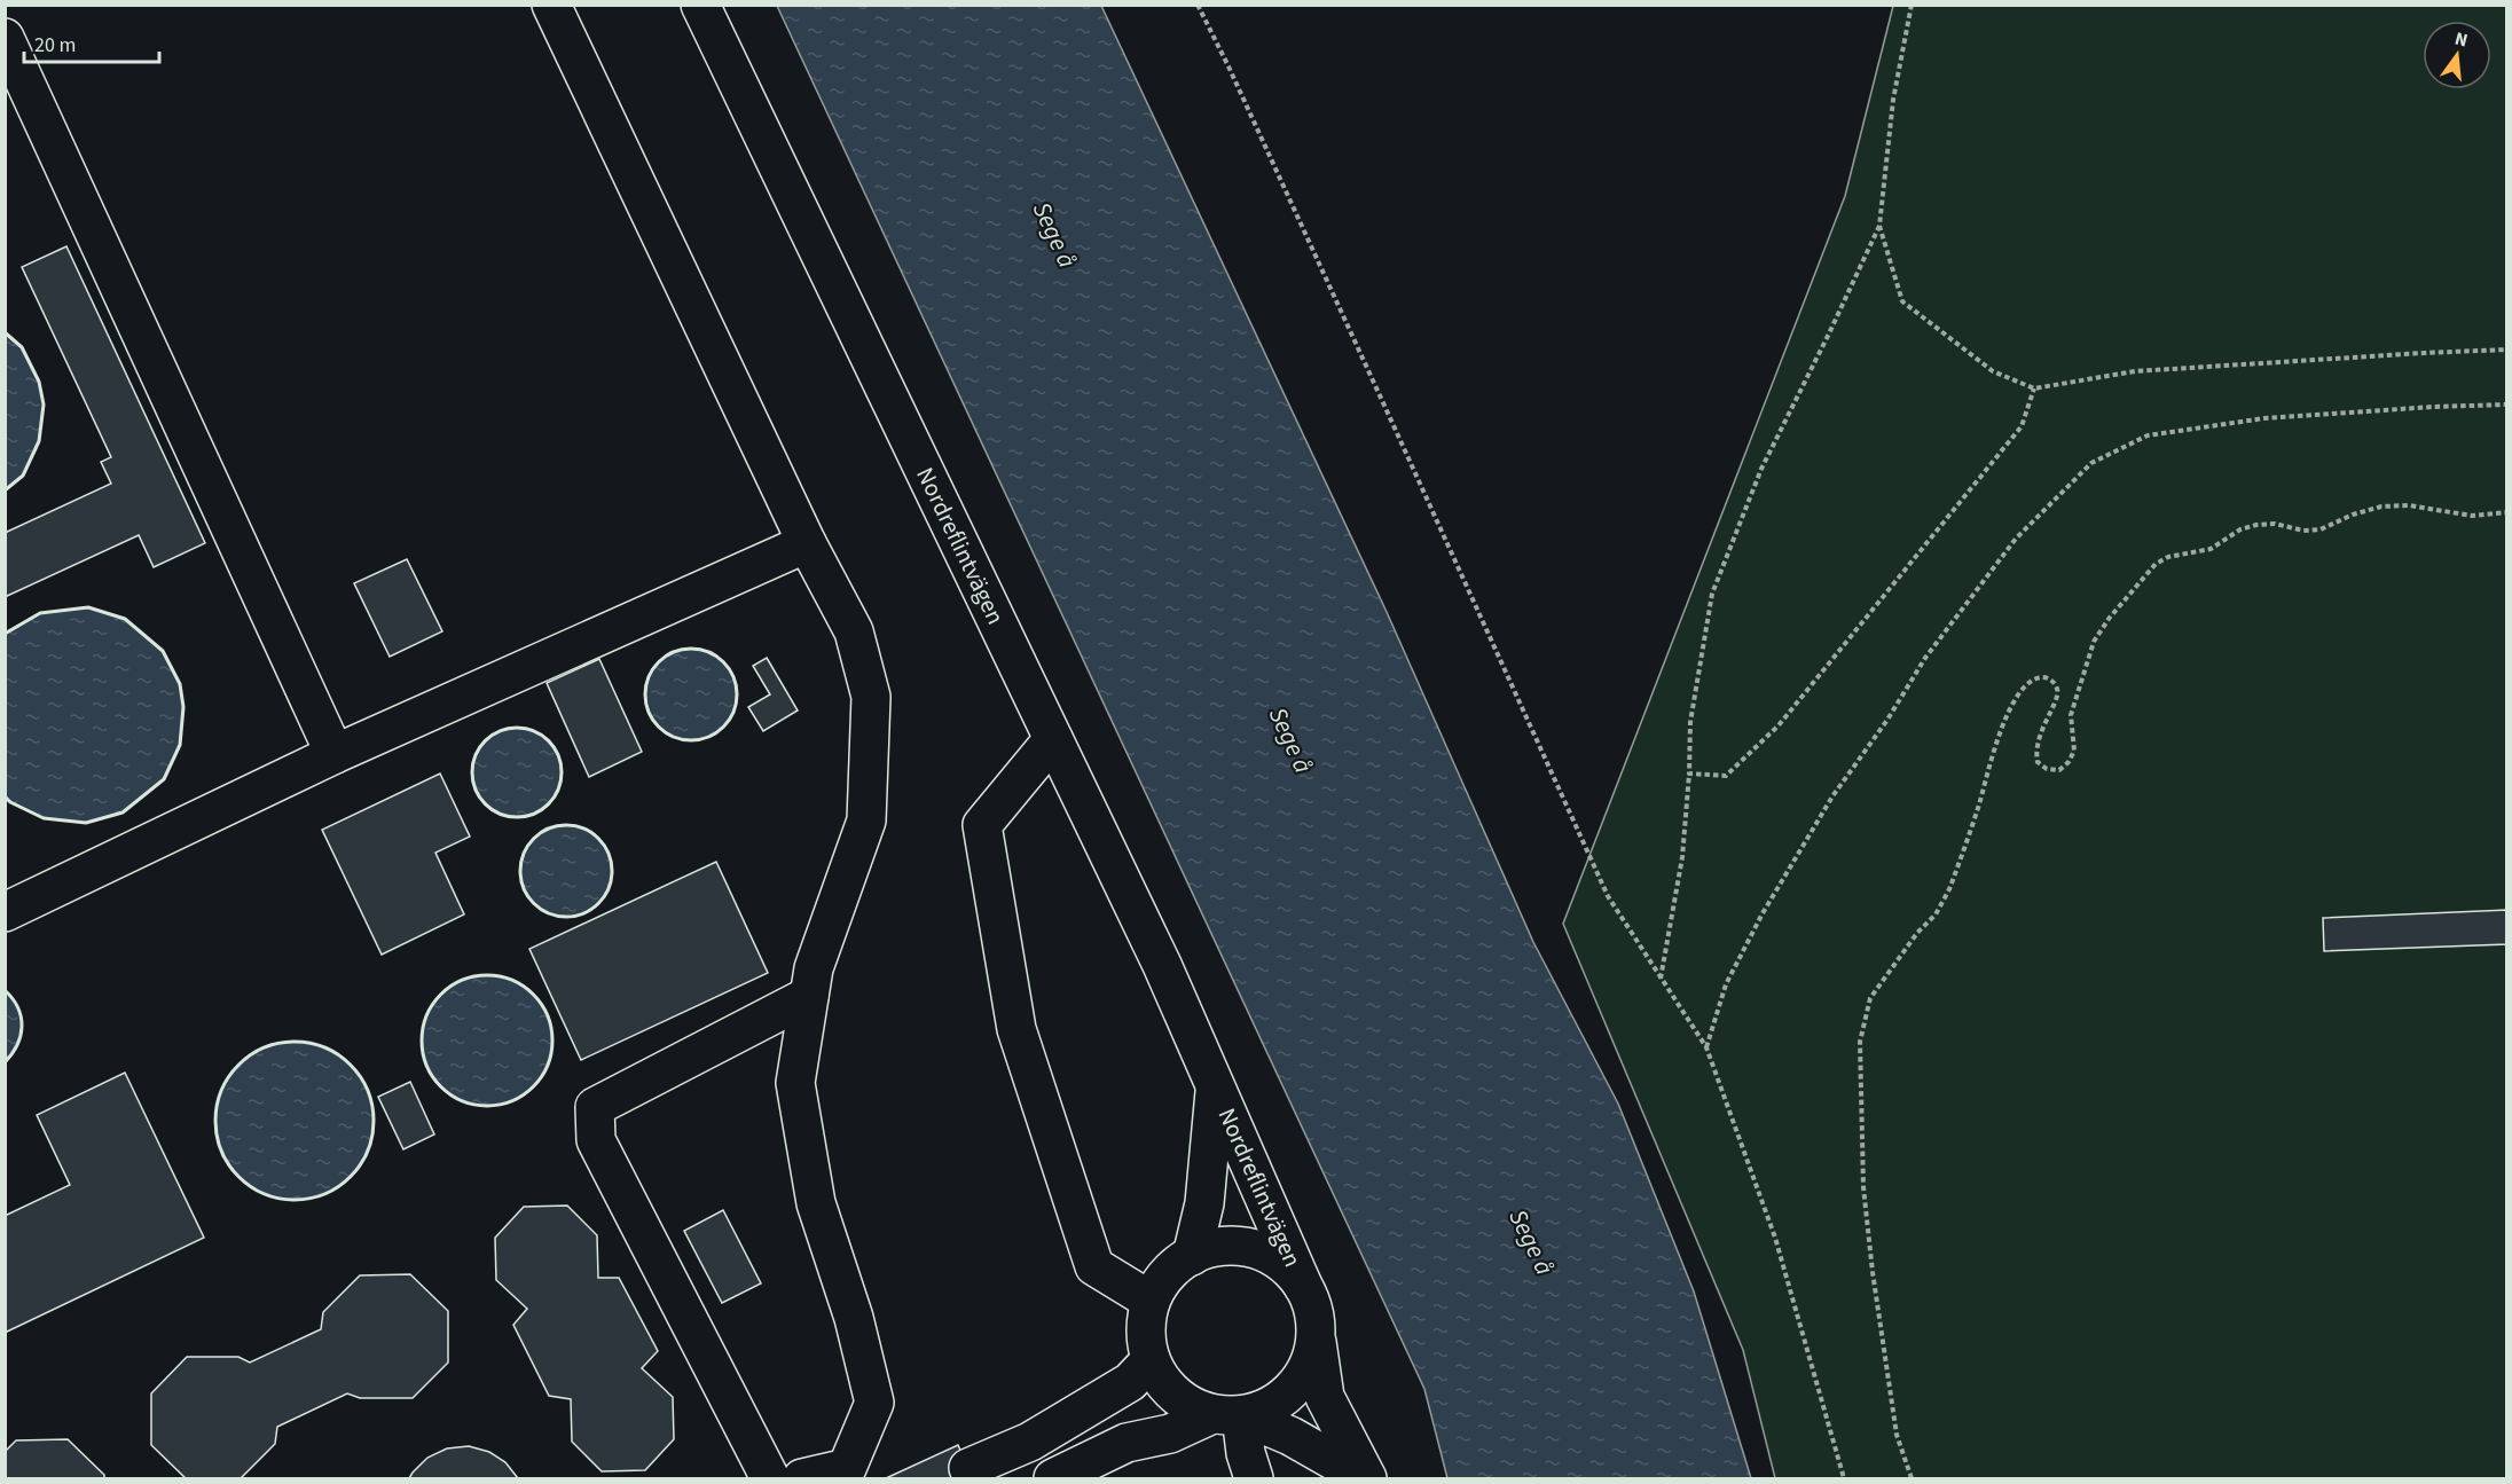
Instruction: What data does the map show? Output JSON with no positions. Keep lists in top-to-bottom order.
{
  "streets": {
    "street": ["Nordreflintvägen"]
  },
  "water": ["Sege å"],
  "scale_bar": "20 m",
  "north": "top"
}
